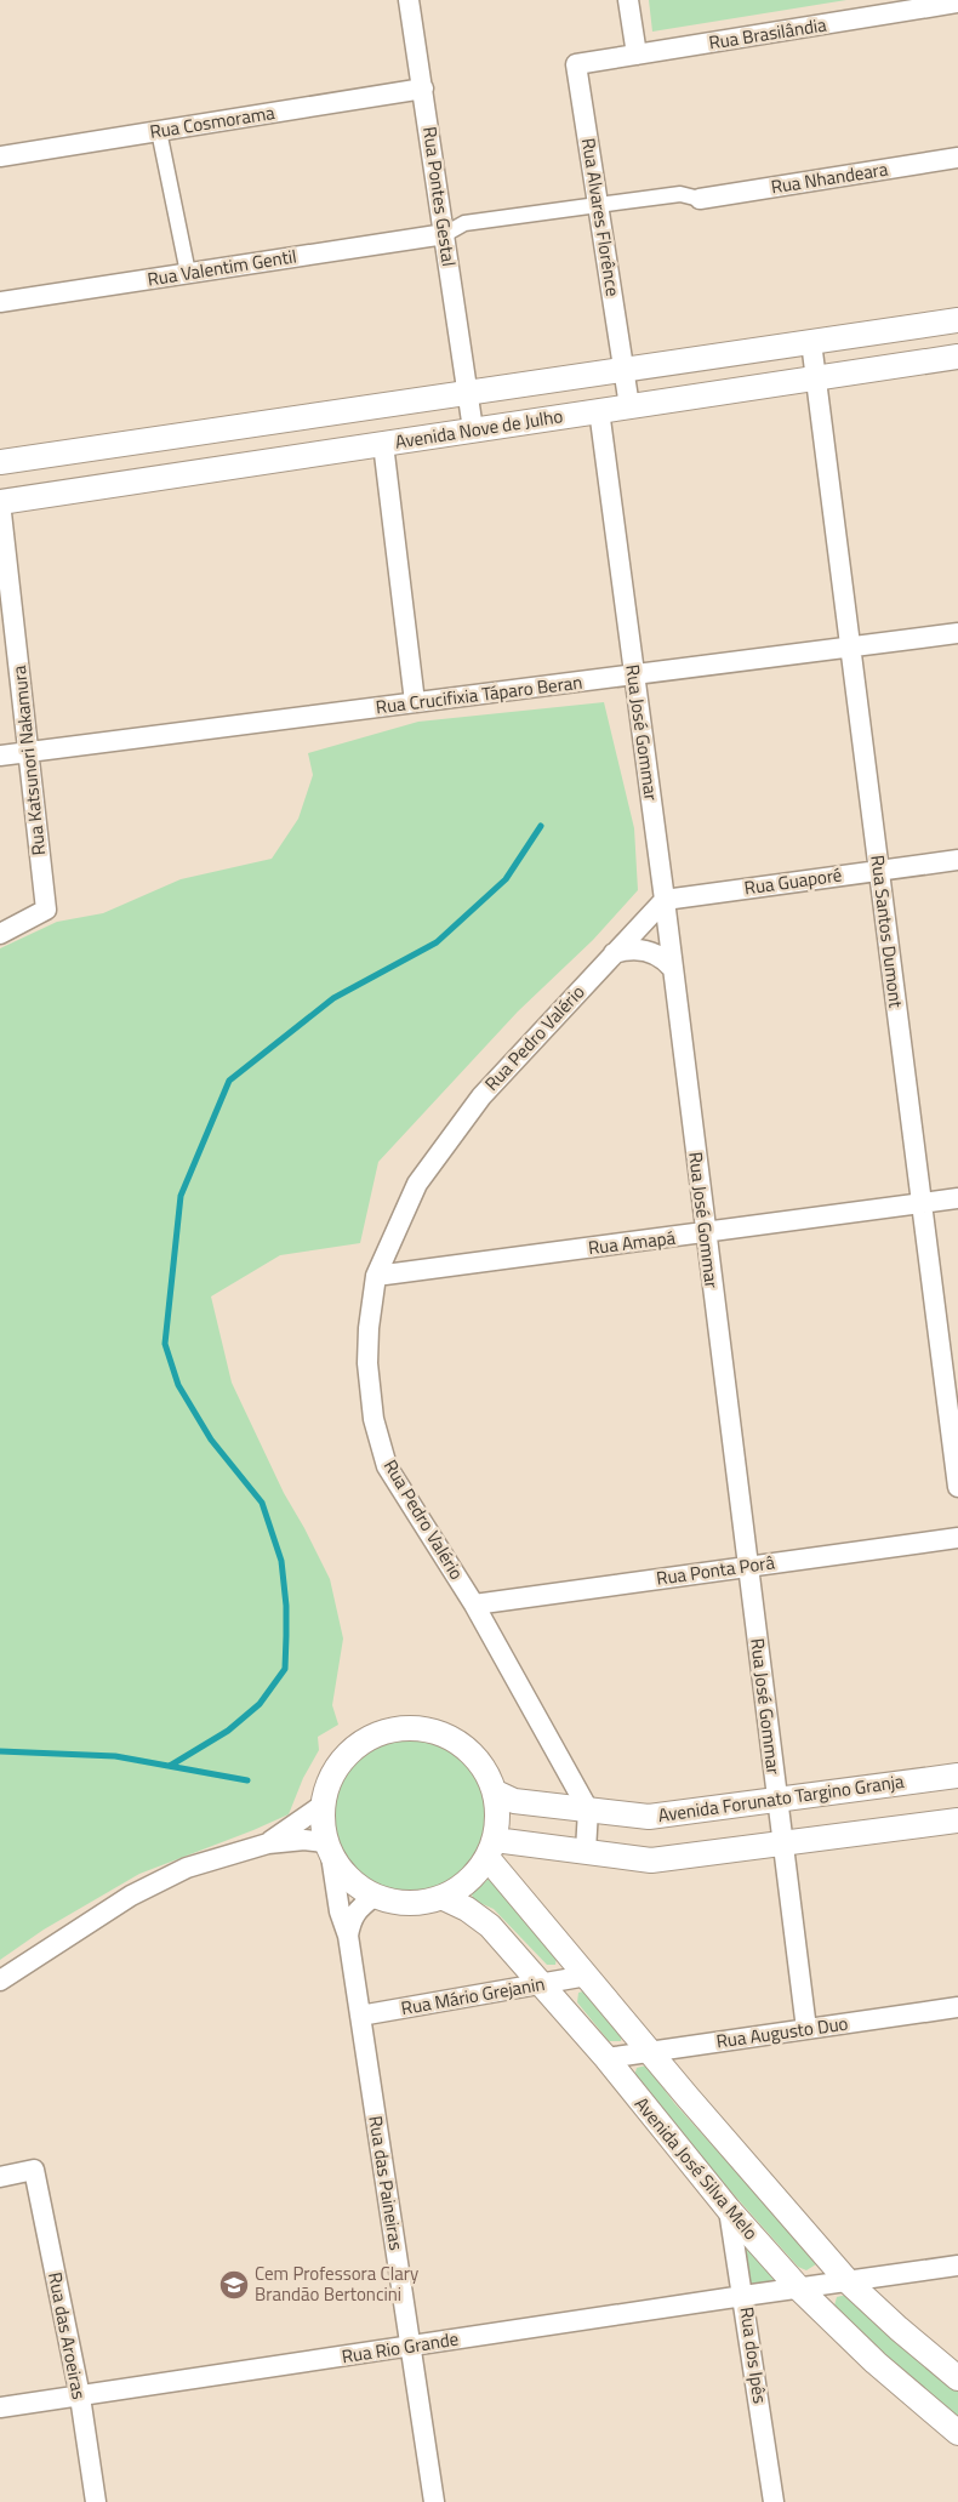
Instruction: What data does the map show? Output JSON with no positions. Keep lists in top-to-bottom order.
{
  "streets": {
    "street": [
      "Rua Brasilândia",
      "Rua Cosmorama",
      "Rua Nhandeara",
      "Rua Pontes Gestal",
      "Rua Alvares Florênce",
      "Rua Valentim Gentil",
      "Avenida Nove de Julho",
      "Rua Crucifixia Táparo Beran",
      "Rua José Gommar",
      "Rua Katsunori Nakamura",
      "Rua Guaporé",
      "Rua Santos Dumont",
      "Rua Pedro Valério",
      "Rua Amapá",
      "Rua Ponta Porâ",
      "Avenida Forunato Targino Granja",
      "Rua Mário Grejanin",
      "Rua Augusto Duo",
      "Avenida José Silva Melo",
      "Rua das Paineiras",
      "Rua das Aroeiras",
      "Rua Rio Grande",
      "Rua dos Ipês"
    ]
  },
  "crossings": [
    ["Rua Brasilândia", "Rua Alvares Florênce"],
    ["Rua Cosmorama", "Rua Pontes Gestal"],
    ["Rua Pontes Gestal", "Rua Valentim Gentil"],
    ["Rua Pontes Gestal", "Avenida Nove de Julho"],
    ["Rua Alvares Florênce", "Avenida Nove de Julho"],
    ["Avenida Nove de Julho", "Rua José Gommar"],
    ["Avenida Nove de Julho", "Rua Katsunori Nakamura"],
    ["Avenida Nove de Julho", "Rua Santos Dumont"],
    ["Rua Crucifixia Táparo Beran", "Rua José Gommar"],
    ["Rua Crucifixia Táparo Beran", "Rua Katsunori Nakamura"],
    ["Rua Crucifixia Táparo Beran", "Rua Santos Dumont"],
    ["Rua José Gommar", "Rua Guaporé"],
    ["Rua José Gommar", "Rua Pedro Valério"],
    ["Rua José Gommar", "Rua Amapá"],
    ["Rua José Gommar", "Rua Ponta Porâ"],
    ["Rua José Gommar", "Avenida Forunato Targino Granja"],
    ["Rua José Gommar", "Rua Augusto Duo"],
    ["Rua Guaporé", "Rua Santos Dumont"],
    ["Rua Guaporé", "Rua Pedro Valério"],
    ["Rua Santos Dumont", "Rua Amapá"],
    ["Rua Pedro Valério", "Rua Amapá"],
    ["Rua Pedro Valério", "Rua Ponta Porâ"],
    ["Rua Pedro Valério", "Avenida Forunato Targino Granja"],
    ["Avenida Forunato Targino Granja", "Avenida José Silva Melo"],
    ["Avenida Forunato Targino Granja", "Rua das Paineiras"],
    ["Rua Mário Grejanin", "Avenida José Silva Melo"],
    ["Rua Mário Grejanin", "Rua das Paineiras"],
    ["Rua Augusto Duo", "Avenida José Silva Melo"],
    ["Avenida José Silva Melo", "Rua das Paineiras"],
    ["Avenida José Silva Melo", "Rua Rio Grande"],
    ["Avenida José Silva Melo", "Rua dos Ipês"],
    ["Rua das Paineiras", "Rua Rio Grande"],
    ["Rua das Aroeiras", "Rua Rio Grande"],
    ["Rua Rio Grande", "Rua dos Ipês"]
  ],
  "places": {
    "school or university": ["Cem Professora Clary Brandão Bertoncini"]
  }
}
